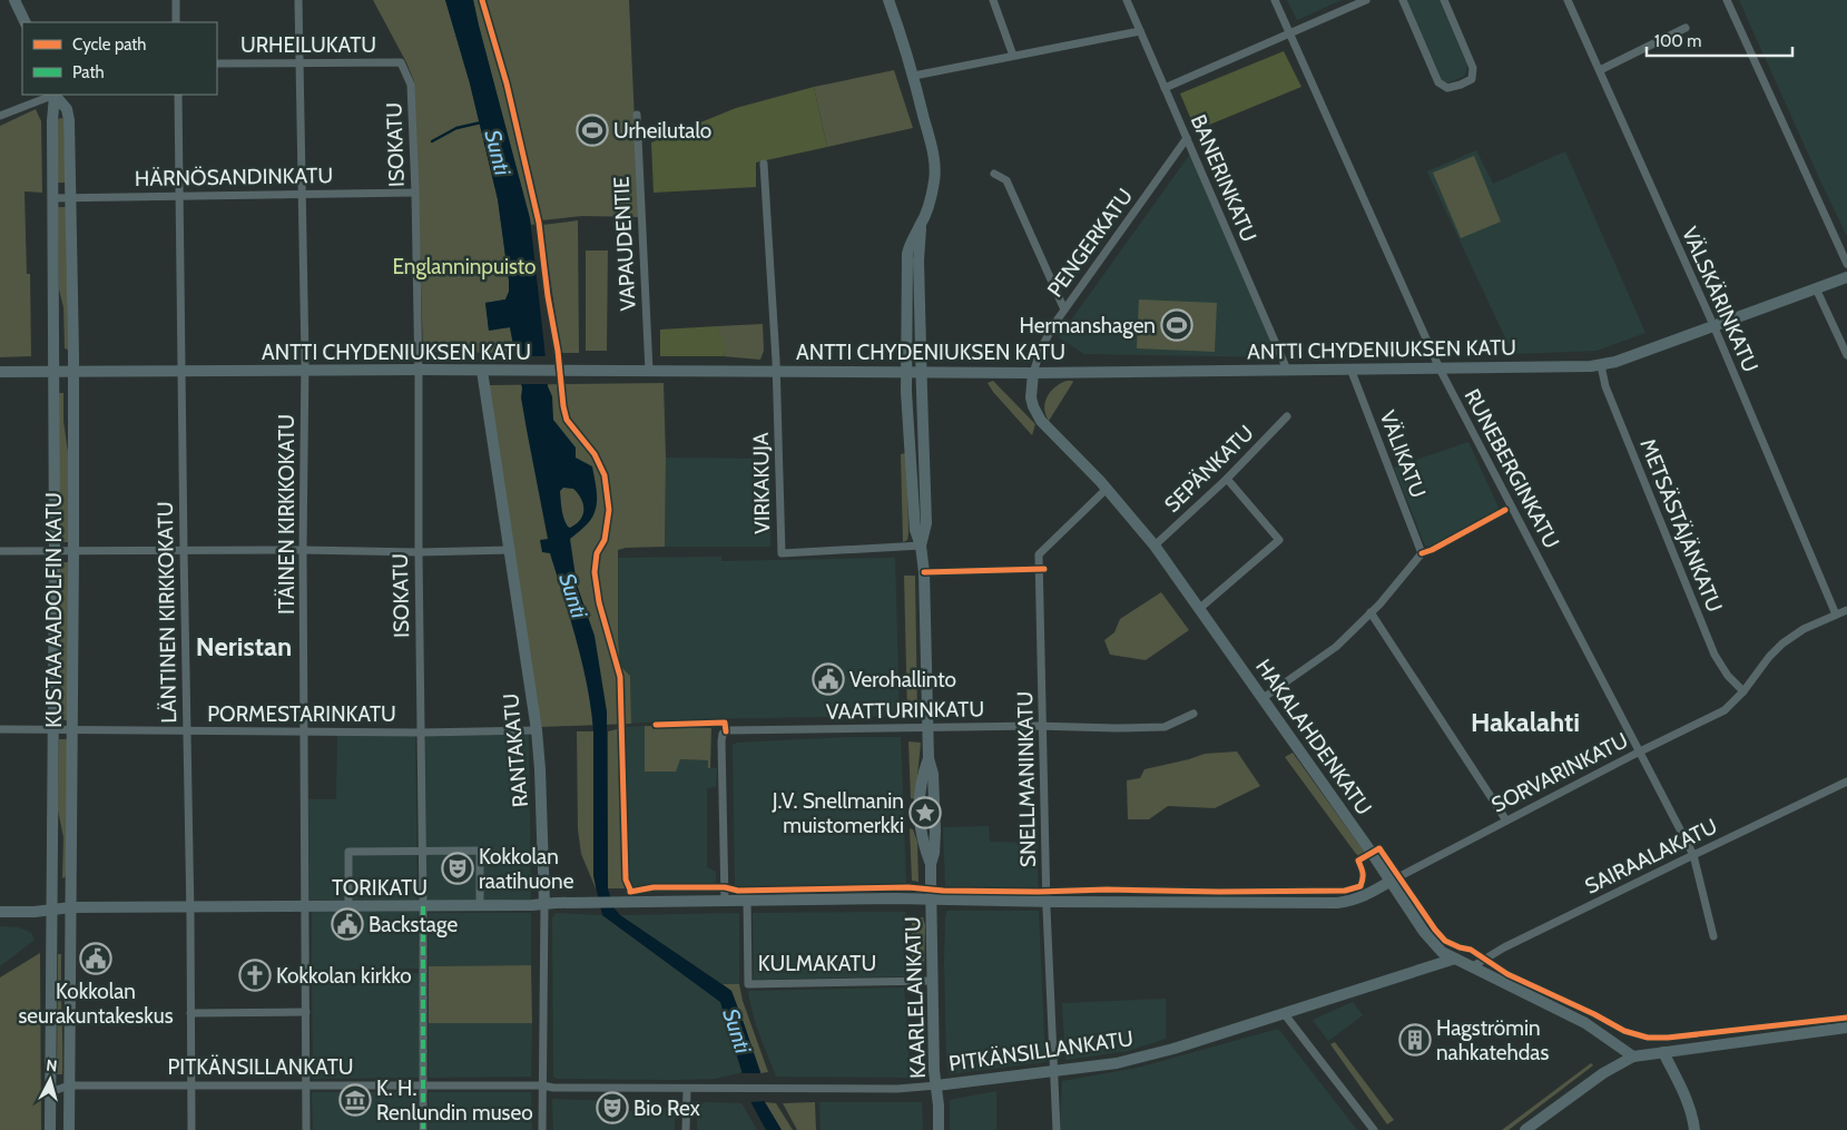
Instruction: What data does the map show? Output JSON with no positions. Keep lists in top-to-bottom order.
{
  "streets": {
    "main road": [
      "ANTTI CHYDENIUKSEN KATU",
      "KUSTAA AADOLFIN KATU",
      "HAKALAHDENKATU",
      "RANTAKATU",
      "TORIKATU",
      "KAARLELANKATU",
      "PITKÄNSILLANKATU"
    ],
    "street": [
      "URHEILUKATU",
      "ISOKATU",
      "HÄRNÖSANDINKATU",
      "BANERINKATU",
      "PENGERKATU",
      "VAPAUDENTIE",
      "VÄLSKÄRINKATU",
      "VÄLIKATU",
      "SEPÄNKATU",
      "RUNEBERGINKATU",
      "VIRKAKUJA",
      "ITÄINEN KIRKKOKATU",
      "METSÄSTÄJÄNKATU",
      "LÄNTINEN KIRKKOKATU",
      "VAATTURINKATU",
      "PORMESTARINKATU",
      "SORVARINKATU",
      "SNELLMANINKATU",
      "SAIRAALAKATU",
      "KULMAKATU"
    ]
  },
  "crossings": [
    ["URHEILUKATU", "ISOKATU"],
    ["URHEILUKATU", "ITÄINEN KIRKKOKATU"],
    ["ISOKATU", "HÄRNÖSANDINKATU"],
    ["ISOKATU", "ANTTI CHYDENIUKSEN KATU"],
    ["ISOKATU", "PORMESTARINKATU"],
    ["ISOKATU", "TORIKATU"],
    ["ISOKATU", "PITKÄNSILLANKATU"],
    ["HÄRNÖSANDINKATU", "ITÄINEN KIRKKOKATU"],
    ["HÄRNÖSANDINKATU", "KUSTAA AADOLFIN KATU"],
    ["HÄRNÖSANDINKATU", "LÄNTINEN KIRKKOKATU"],
    ["BANERINKATU", "PENGERKATU"],
    ["BANERINKATU", "ANTTI CHYDENIUKSEN KATU"],
    ["PENGERKATU", "ANTTI CHYDENIUKSEN KATU"],
    ["PENGERKATU", "HAKALAHDENKATU"],
    ["VAPAUDENTIE", "ANTTI CHYDENIUKSEN KATU"],
    ["VÄLSKÄRINKATU", "ANTTI CHYDENIUKSEN KATU"],
    ["VÄLSKÄRINKATU", "SORVARINKATU"],
    ["ANTTI CHYDENIUKSEN KATU", "VÄLIKATU"],
    ["ANTTI CHYDENIUKSEN KATU", "RUNEBERGINKATU"],
    ["ANTTI CHYDENIUKSEN KATU", "VIRKAKUJA"],
    ["ANTTI CHYDENIUKSEN KATU", "ITÄINEN KIRKKOKATU"],
    ["ANTTI CHYDENIUKSEN KATU", "METSÄSTÄJÄNKATU"],
    ["ANTTI CHYDENIUKSEN KATU", "KUSTAA AADOLFIN KATU"],
    ["ANTTI CHYDENIUKSEN KATU", "LÄNTINEN KIRKKOKATU"],
    ["ANTTI CHYDENIUKSEN KATU", "HAKALAHDENKATU"],
    ["ANTTI CHYDENIUKSEN KATU", "RANTAKATU"],
    ["ANTTI CHYDENIUKSEN KATU", "KAARLELANKATU"],
    ["SEPÄNKATU", "HAKALAHDENKATU"],
    ["RUNEBERGINKATU", "SORVARINKATU"],
    ["RUNEBERGINKATU", "SAIRAALAKATU"],
    ["VIRKAKUJA", "KAARLELANKATU"],
    ["ITÄINEN KIRKKOKATU", "PORMESTARINKATU"],
    ["ITÄINEN KIRKKOKATU", "TORIKATU"],
    ["ITÄINEN KIRKKOKATU", "PITKÄNSILLANKATU"],
    ["METSÄSTÄJÄNKATU", "SORVARINKATU"],
    ["KUSTAA AADOLFIN KATU", "PORMESTARINKATU"],
    ["KUSTAA AADOLFIN KATU", "TORIKATU"],
    ["KUSTAA AADOLFIN KATU", "PITKÄNSILLANKATU"],
    ["LÄNTINEN KIRKKOKATU", "PORMESTARINKATU"],
    ["LÄNTINEN KIRKKOKATU", "TORIKATU"],
    ["LÄNTINEN KIRKKOKATU", "PITKÄNSILLANKATU"],
    ["VAATTURINKATU", "SNELLMANINKATU"],
    ["VAATTURINKATU", "TORIKATU"],
    ["VAATTURINKATU", "KAARLELANKATU"],
    ["PORMESTARINKATU", "RANTAKATU"],
    ["HAKALAHDENKATU", "SORVARINKATU"],
    ["HAKALAHDENKATU", "SNELLMANINKATU"],
    ["HAKALAHDENKATU", "SAIRAALAKATU"],
    ["HAKALAHDENKATU", "TORIKATU"],
    ["HAKALAHDENKATU", "PITKÄNSILLANKATU"],
    ["RANTAKATU", "TORIKATU"],
    ["RANTAKATU", "PITKÄNSILLANKATU"],
    ["SORVARINKATU", "TORIKATU"],
    ["SNELLMANINKATU", "TORIKATU"],
    ["SNELLMANINKATU", "PITKÄNSILLANKATU"],
    ["TORIKATU", "KULMAKATU"],
    ["TORIKATU", "KAARLELANKATU"],
    ["KULMAKATU", "KAARLELANKATU"],
    ["KAARLELANKATU", "PITKÄNSILLANKATU"]
  ],
  "districts": ["Neristan", "Hakalahti"],
  "water": ["Sunti"],
  "parks": ["Englanninpuisto"],
  "places": {
    "sports": ["Urheilutalo", "Hermanshagen"],
    "public building": ["Verohallinto", "Backstage", "Kokkolan seurakuntakeskus"],
    "place": ["J.V. Snellmanin muistomerkki"],
    "theatre": ["Kokkolan raatihuone", "Bio Rex"],
    "church": ["Kokkolan kirkko"],
    "building": ["Hagströmin nahkatehdas"],
    "museum": ["K. H. Renlundin museo"]
  },
  "legend": ["Cycle path", "Path"],
  "scale_bar": "100 m",
  "north": "top"
}
